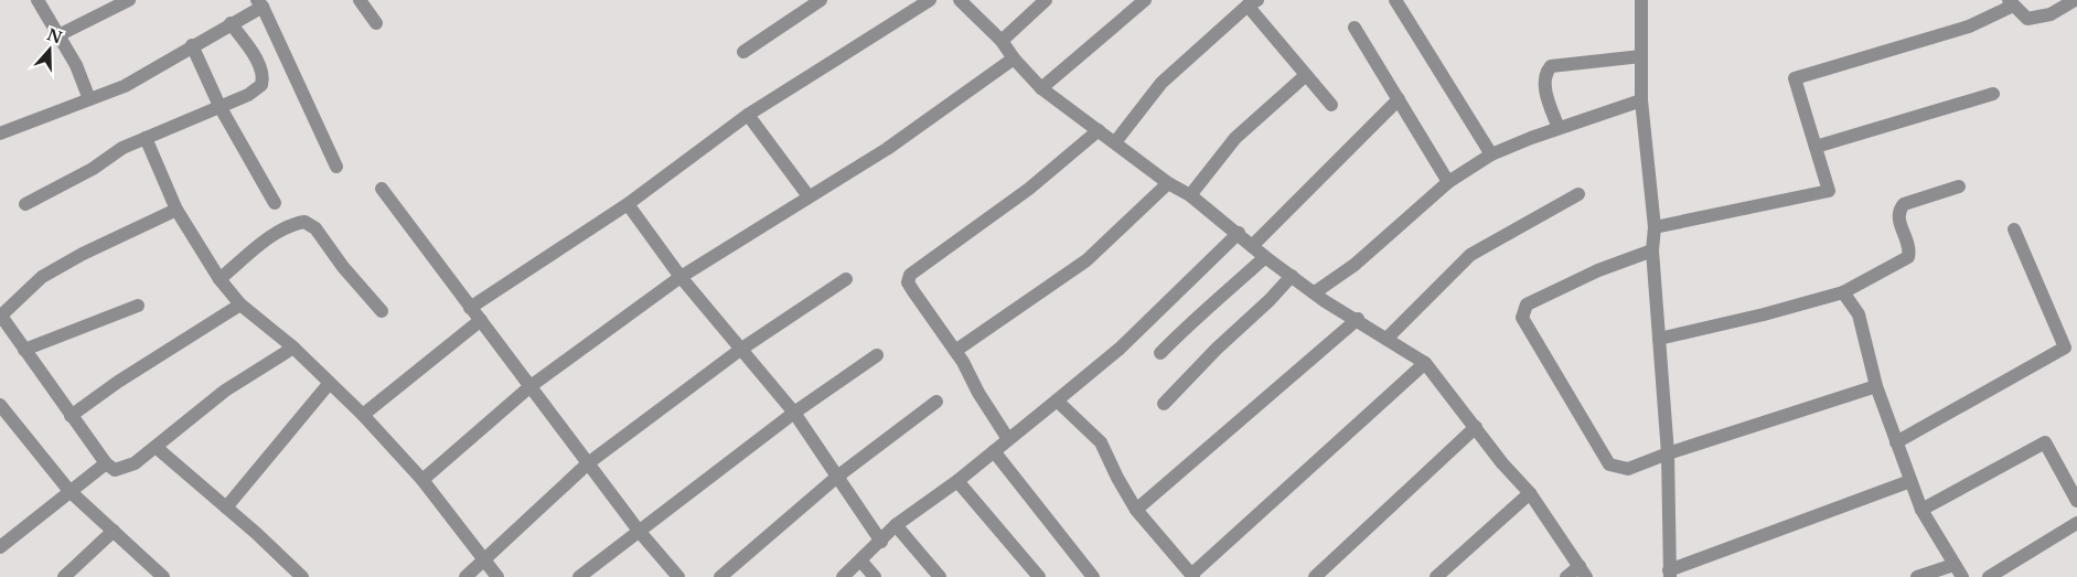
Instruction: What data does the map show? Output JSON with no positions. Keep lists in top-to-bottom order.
{
  "north": "top"
}
